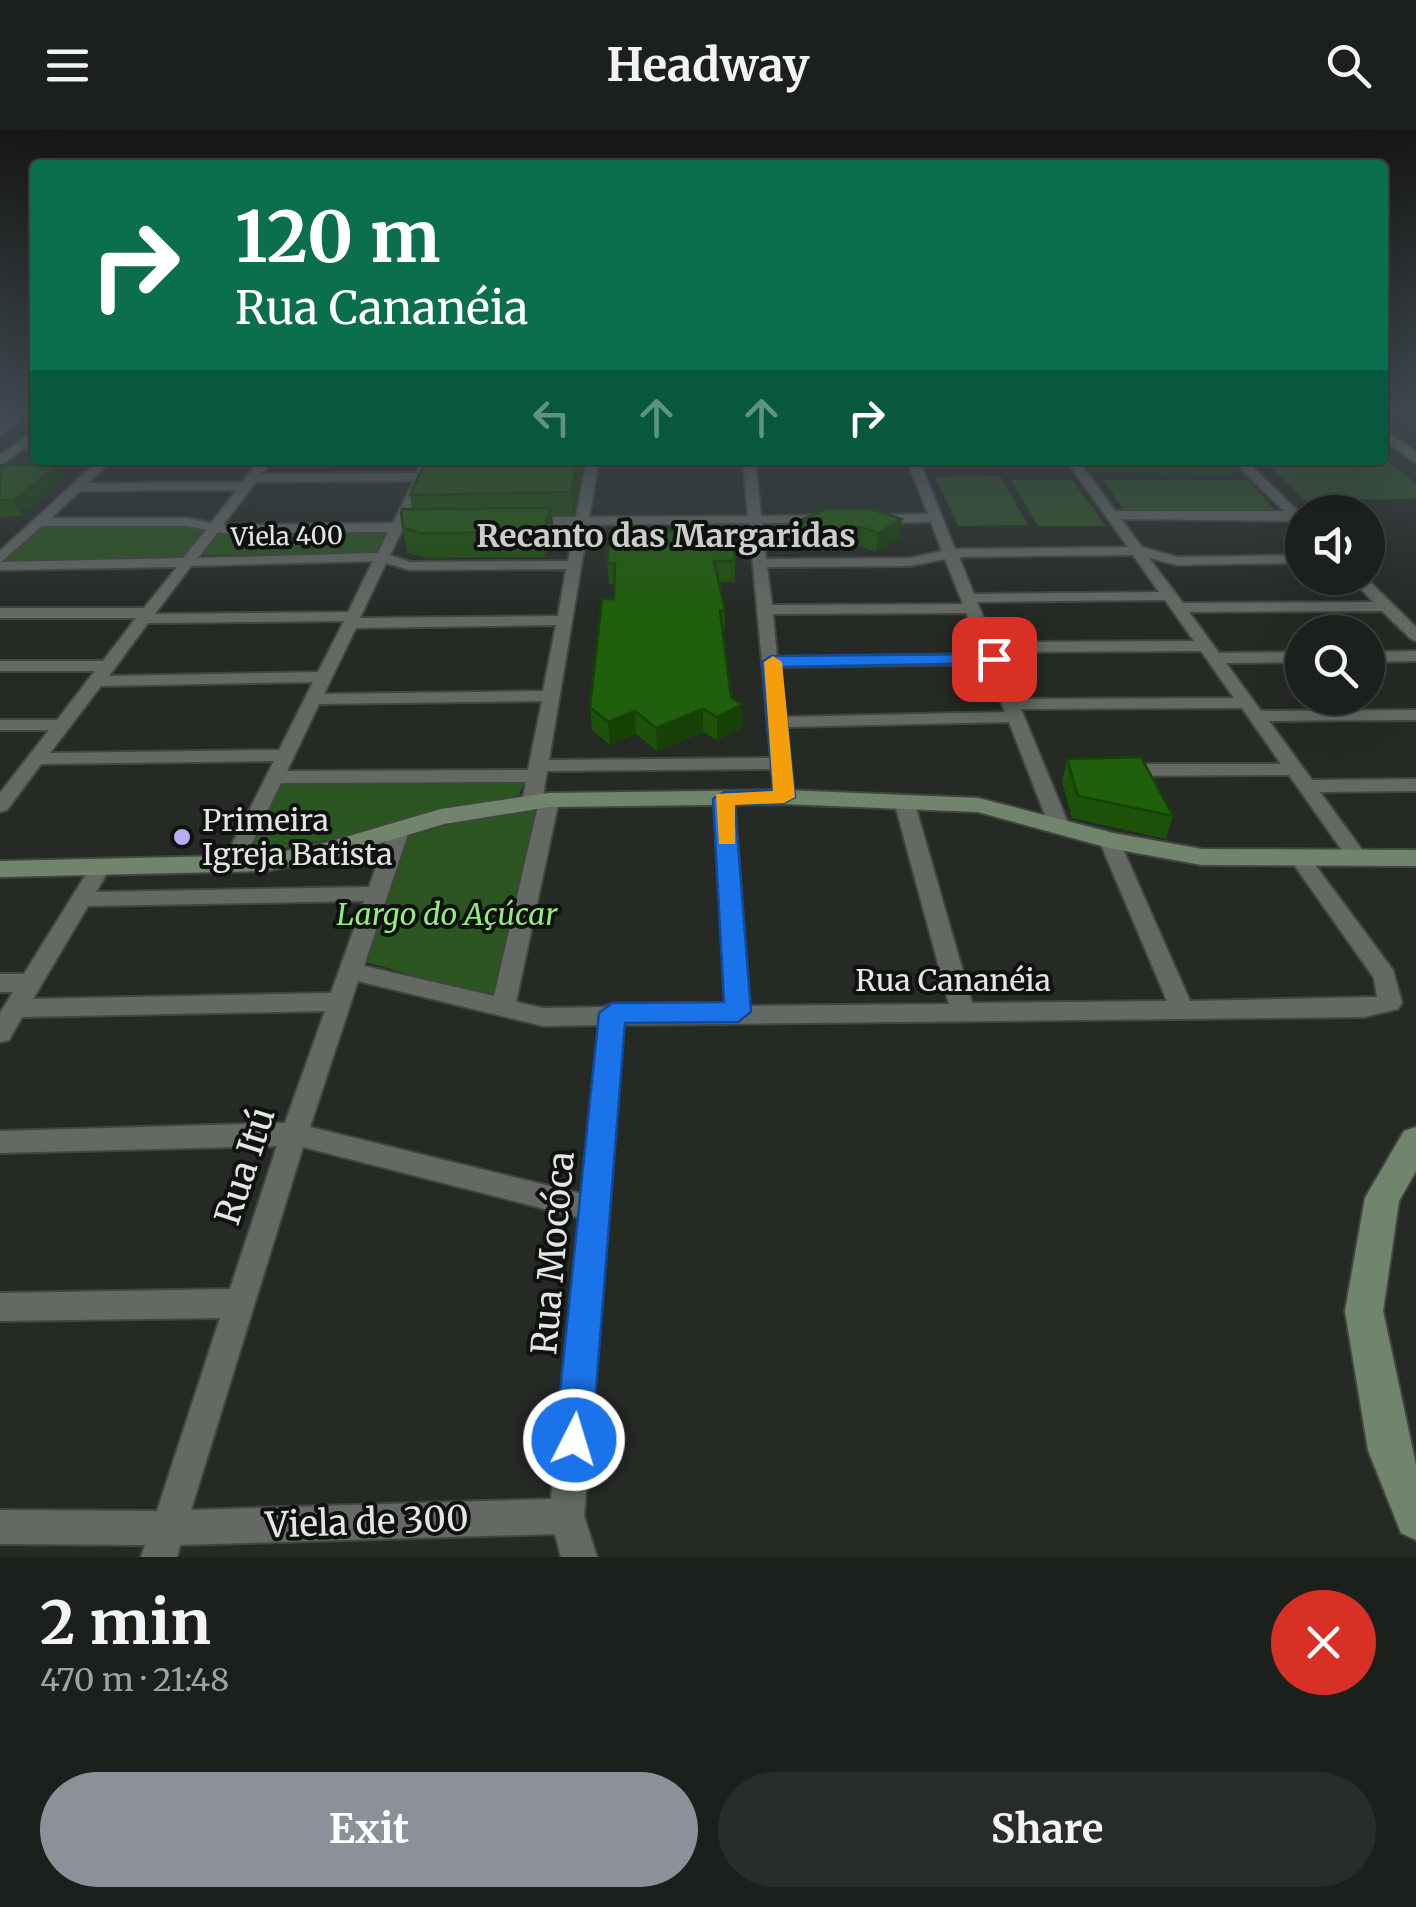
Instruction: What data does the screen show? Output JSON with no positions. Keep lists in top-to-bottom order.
{
  "streets": {
    "street": [
      "Viela 400",
      "Rua Cananéia",
      "Rua Itú",
      "Rua Mocóca",
      "Viela de 300"
    ]
  },
  "crossings": [
    ["Rua Cananéia", "Rua Itú"],
    ["Rua Cananéia", "Rua Mocóca"],
    ["Rua Itú", "Viela de 300"],
    ["Rua Mocóca", "Viela de 300"]
  ],
  "districts": ["Recanto das Margaridas"],
  "parks": ["Largo do Açúcar"],
  "places": ["Primeira Igreja Batista"],
  "page": {
    "header": "Headway",
    "turn": ["120 m", "Rua Cananéia"],
    "heading": ["2 min", "470 m · 21:48"],
    "buttons": ["Exit", "Share"]
  }
}
